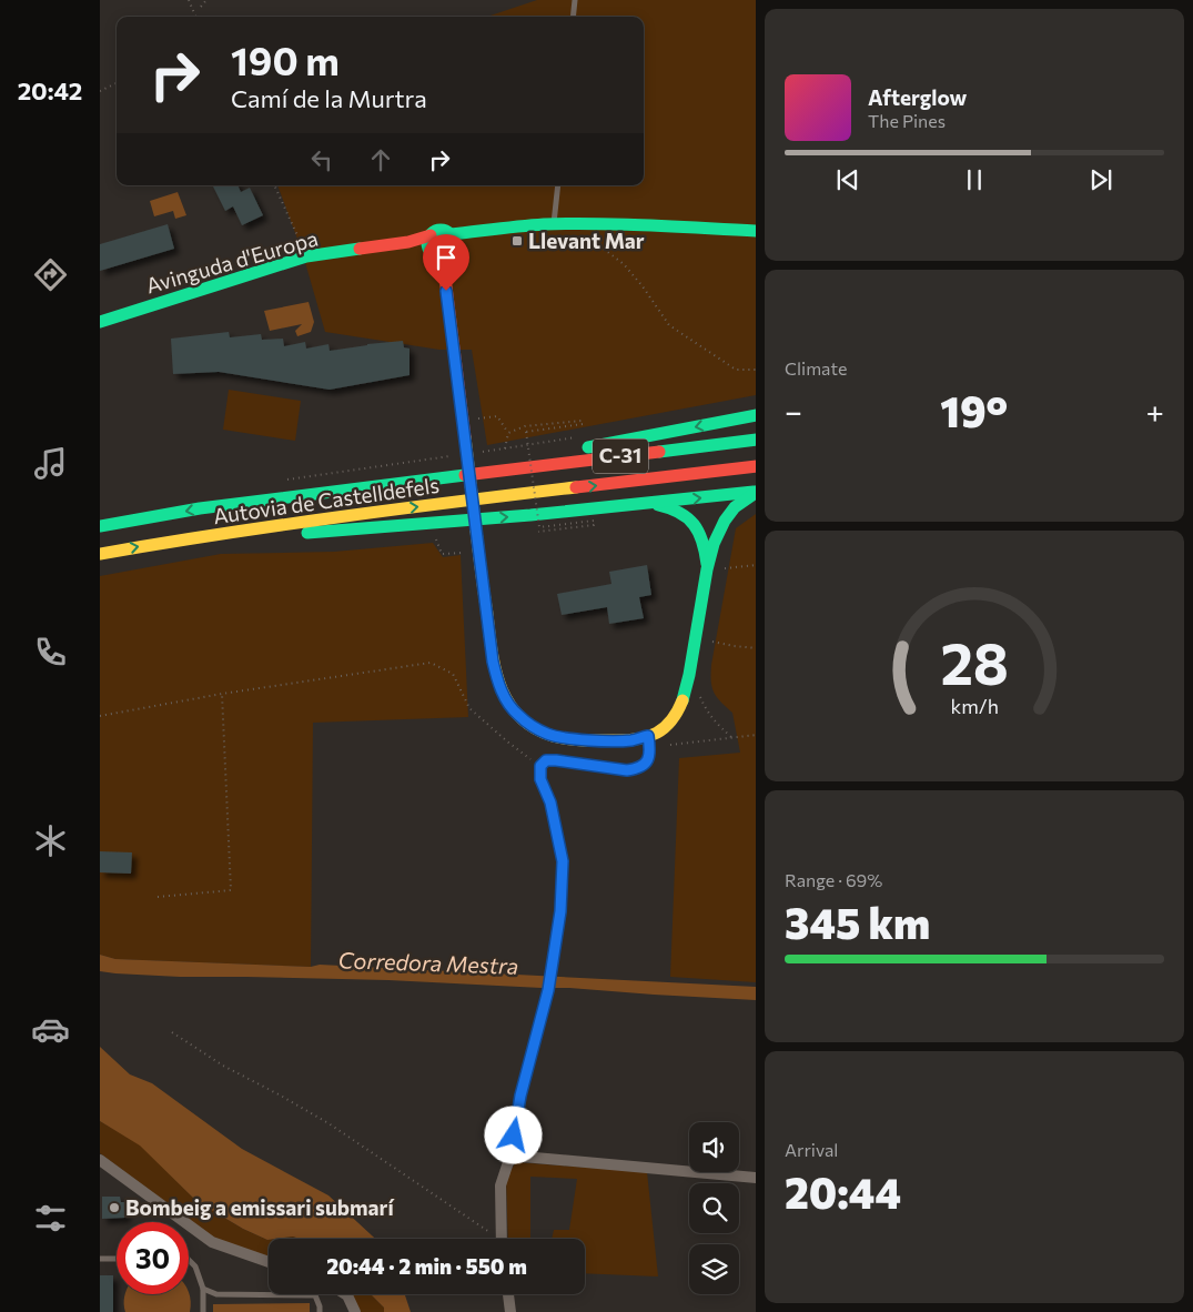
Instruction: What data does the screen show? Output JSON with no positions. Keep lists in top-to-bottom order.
{
  "streets": {
    "main road": ["Avinguda d'Europa", "C-31", "Autovia de Castelldefels"]
  },
  "water": ["Corredora Mestra"],
  "places": {
    "transit": ["Llevant Mar"],
    "other": ["Bombeig a emissari submarí"]
  },
  "page": {
    "tabs": "20:42",
    "turn": ["190 m", "Camí de la Murtra"],
    "song": ["Afterglow", "The Pines"],
    "tile": [
      "Climate",
      ["Range · 69%", "345 km"],
      ["Arrival", "20:44"]
    ],
    "heat": ["−", "19°", "+"],
    "limit": "30",
    "trip": "20:44 · 2 min · 550 m",
    "gauge": ["28", "km/h"]
  }
}
